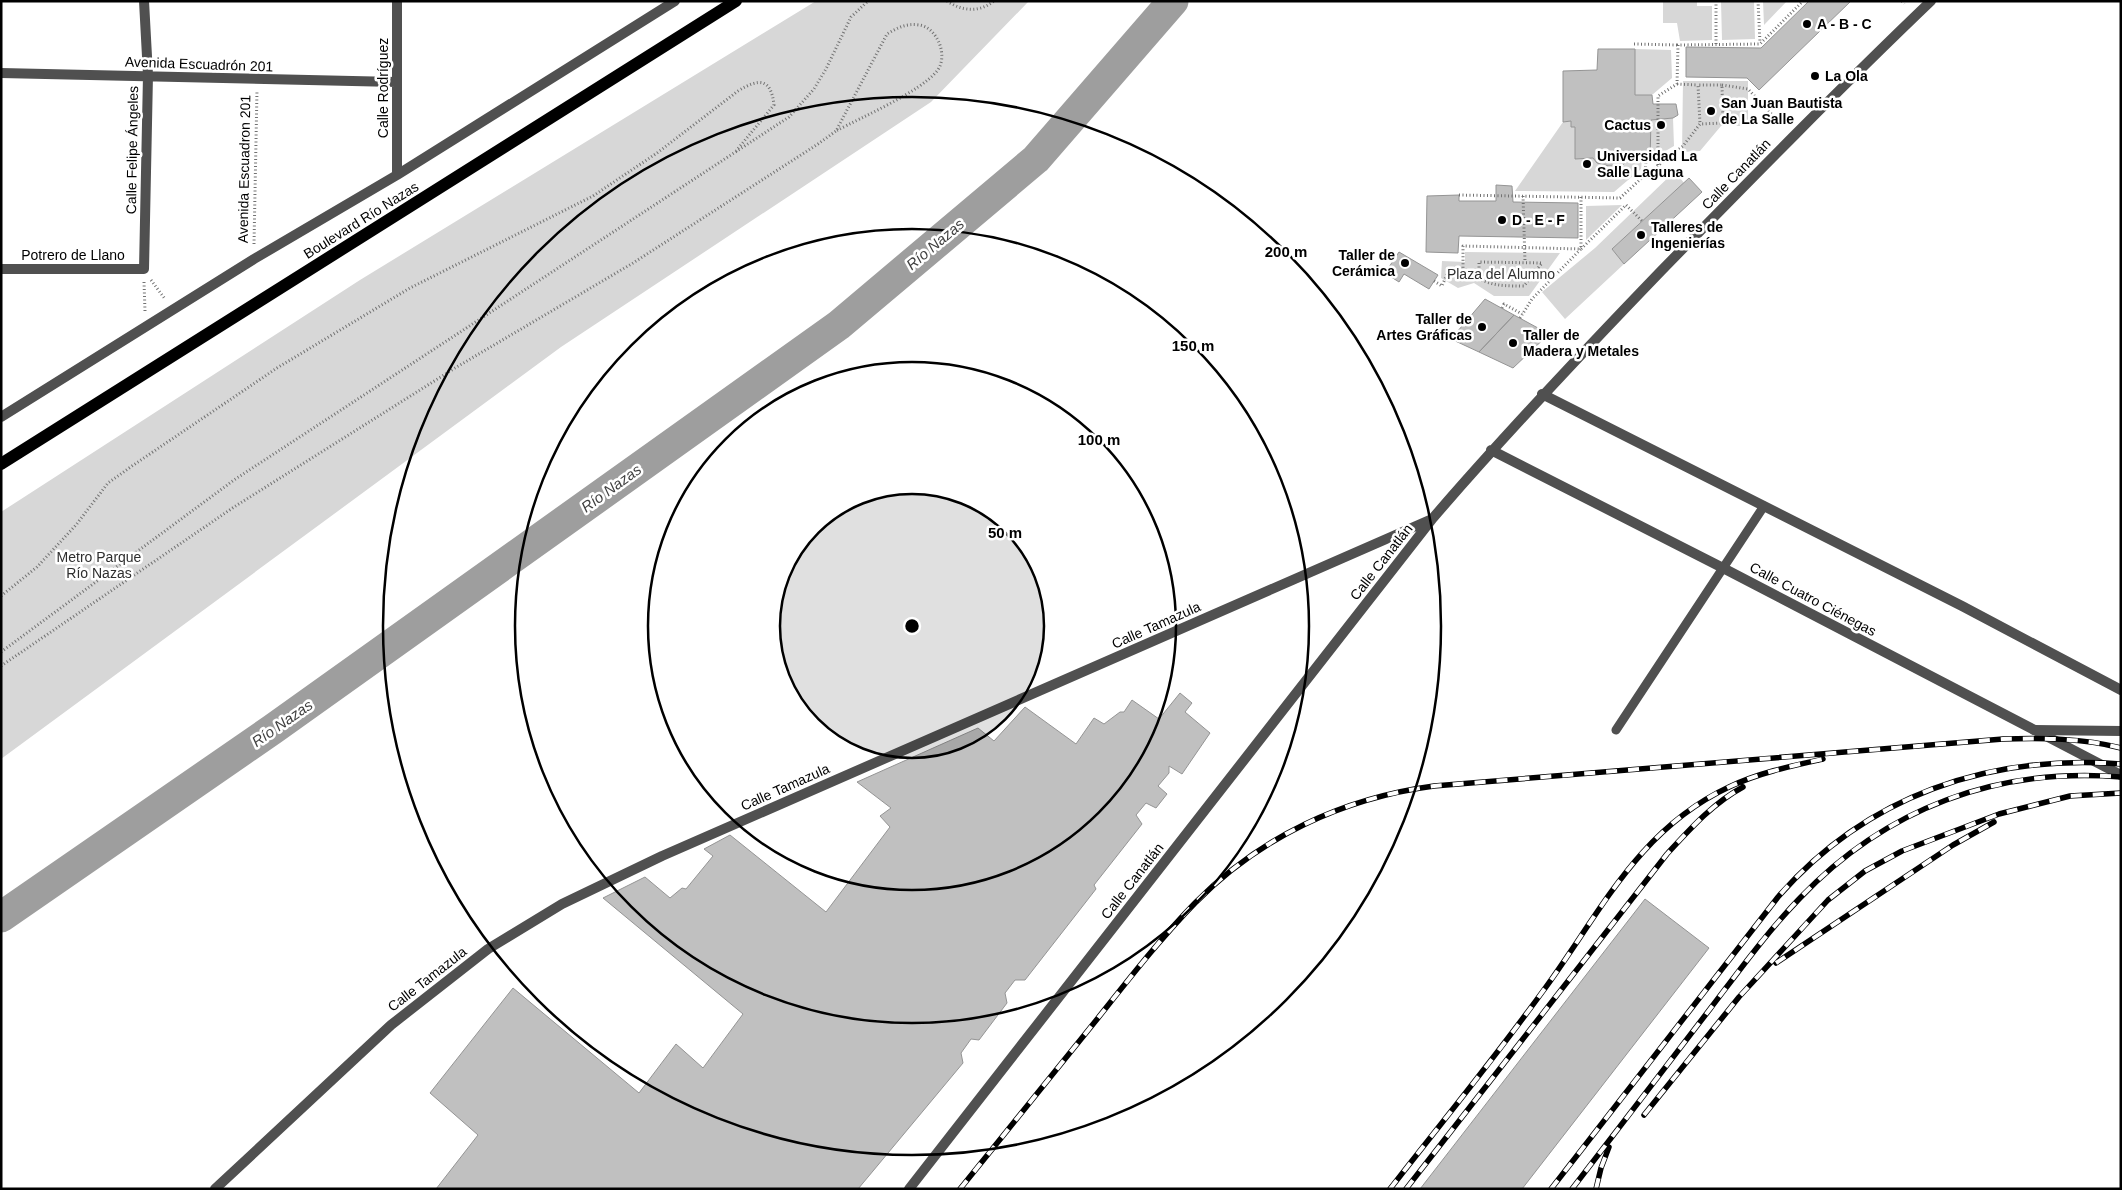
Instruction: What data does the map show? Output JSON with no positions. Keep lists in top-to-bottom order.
{
  "streets": {
    "main road": ["Boulevard Río Nazas"],
    "street": [
      "Avenida Escuadrón 201",
      "Calle Rodríguez",
      "Calle Felipe Ángeles",
      "Calle Canatlán",
      "Potrero de Llano",
      "Calle Cuatro Ciénegas",
      "Calle Tamazula"
    ],
    "path": ["Avenida Escuadron 201"]
  },
  "crossings": [
    ["Avenida Escuadrón 201", "Calle Rodríguez"],
    ["Avenida Escuadrón 201", "Calle Felipe Ángeles"],
    ["Avenida Escuadrón 201", "Avenida Escuadron 201"],
    ["Calle Rodríguez", "Boulevard Río Nazas"],
    ["Calle Felipe Ángeles", "Potrero de Llano"],
    ["Avenida Escuadron 201", "Boulevard Río Nazas"],
    ["Calle Canatlán", "Calle Cuatro Ciénegas"],
    ["Calle Canatlán", "Calle Tamazula"]
  ],
  "water": ["Río Nazas"],
  "parks": ["Plaza del Alumno", "Metro Parque Río Nazas"],
  "places": [
    "A - B - C",
    "La Ola",
    "San Juan Bautista de La Salle",
    "Cactus",
    "Universidad La Salle Laguna",
    "D - E - F",
    "Talleres de Ingenierías",
    "Taller de Cerámica",
    "Taller de Artes Gráficas",
    "Taller de Madera y Metales"
  ],
  "rings": [
    "200 m",
    "150 m",
    "100 m",
    "50 m"
  ]
}
